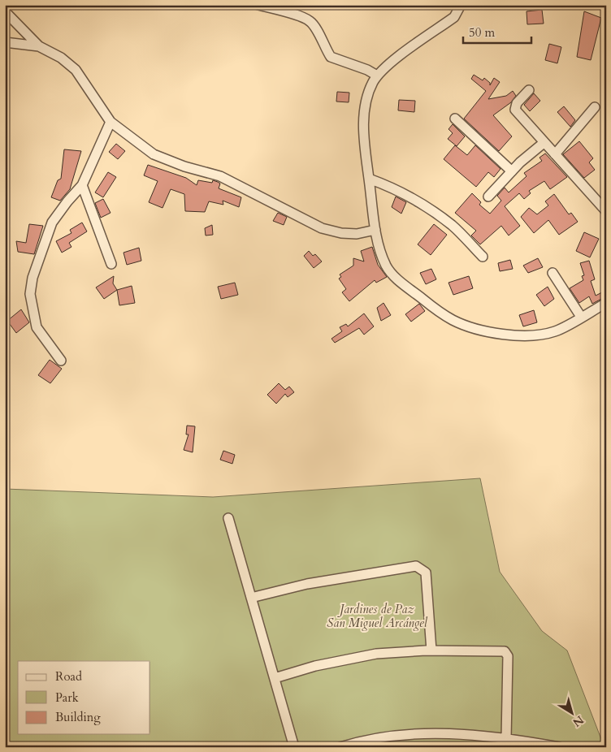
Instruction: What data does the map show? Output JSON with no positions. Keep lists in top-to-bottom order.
{
  "parks": ["Jardines de Paz San Miguel Arcángel"],
  "legend": ["Road", "Park", "Building"],
  "scale_bar": "50 m",
  "north": "bottom right"
}
